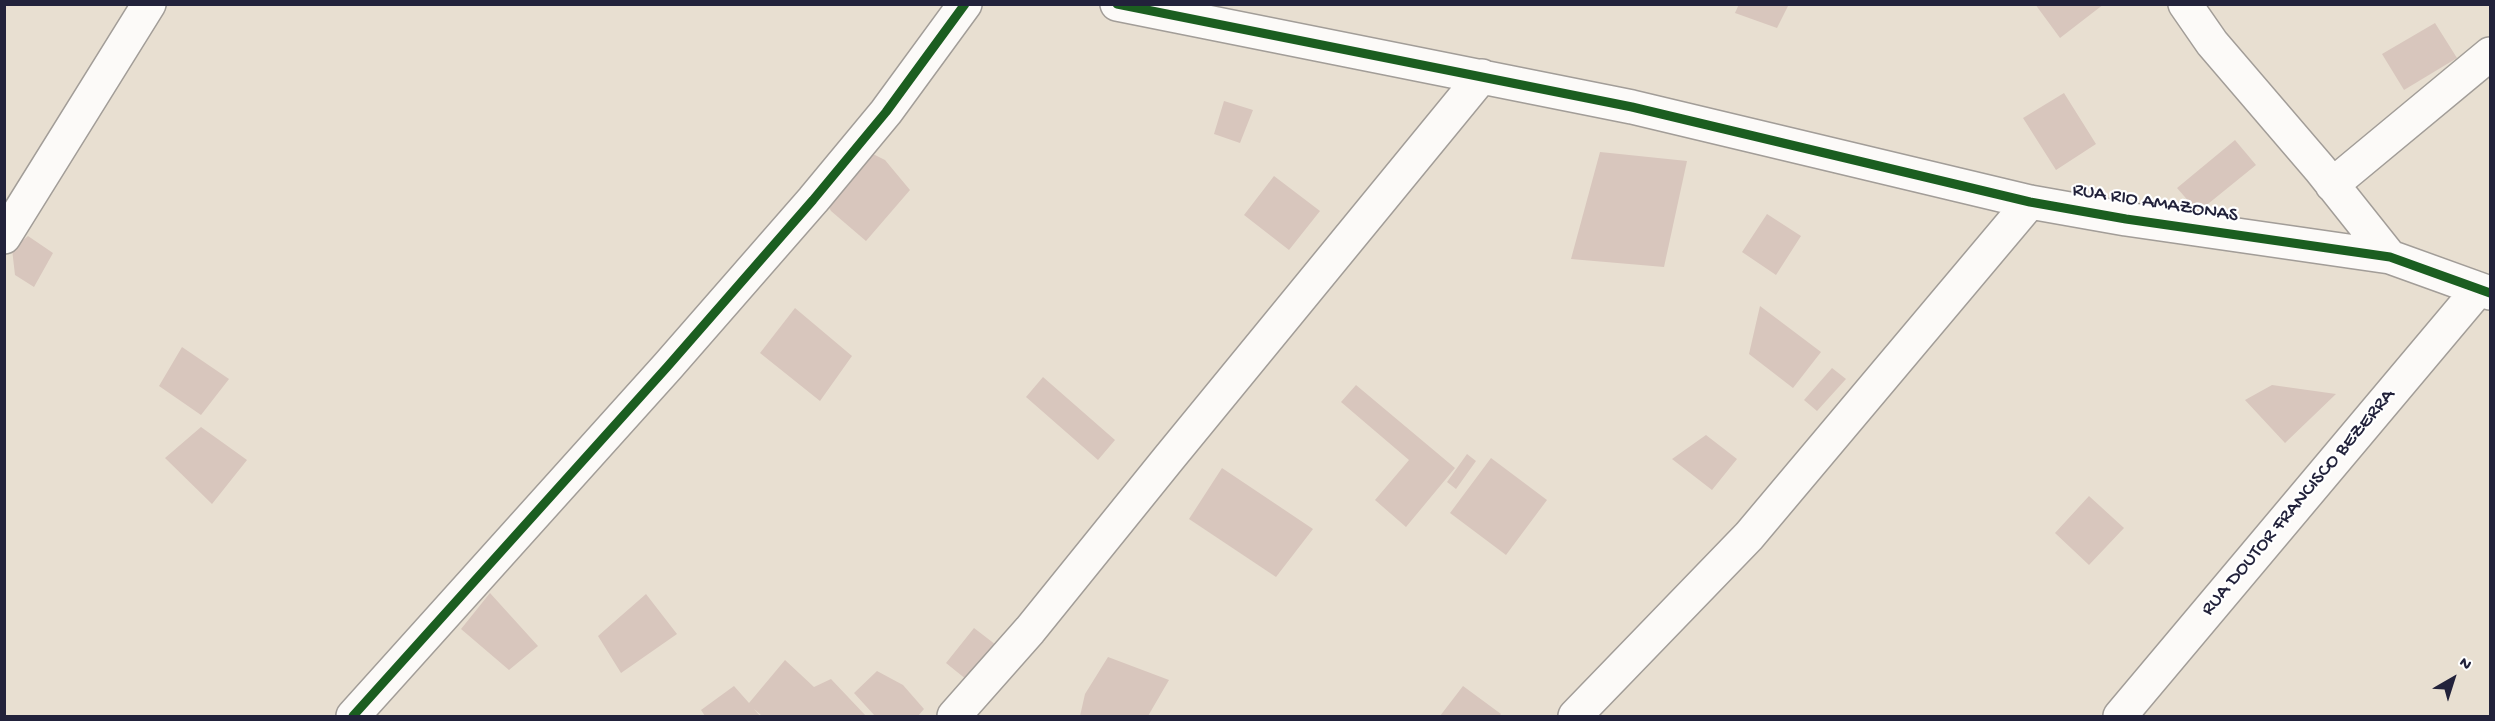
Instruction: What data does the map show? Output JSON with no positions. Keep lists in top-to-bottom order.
{
  "streets": {
    "street": ["RUA RIO AMAZONAS", "RUA DOUTOR FRANCISCO BEZERRA"]
  },
  "crossings": [
    ["RUA RIO AMAZONAS", "RUA DOUTOR FRANCISCO BEZERRA"]
  ],
  "north": "top right"
}
